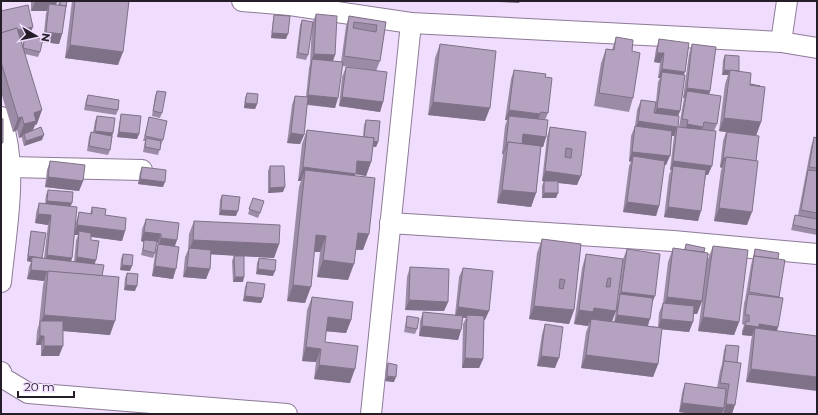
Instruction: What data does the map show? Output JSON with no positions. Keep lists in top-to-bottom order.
{
  "scale_bar": "20 m",
  "north": "right"
}
